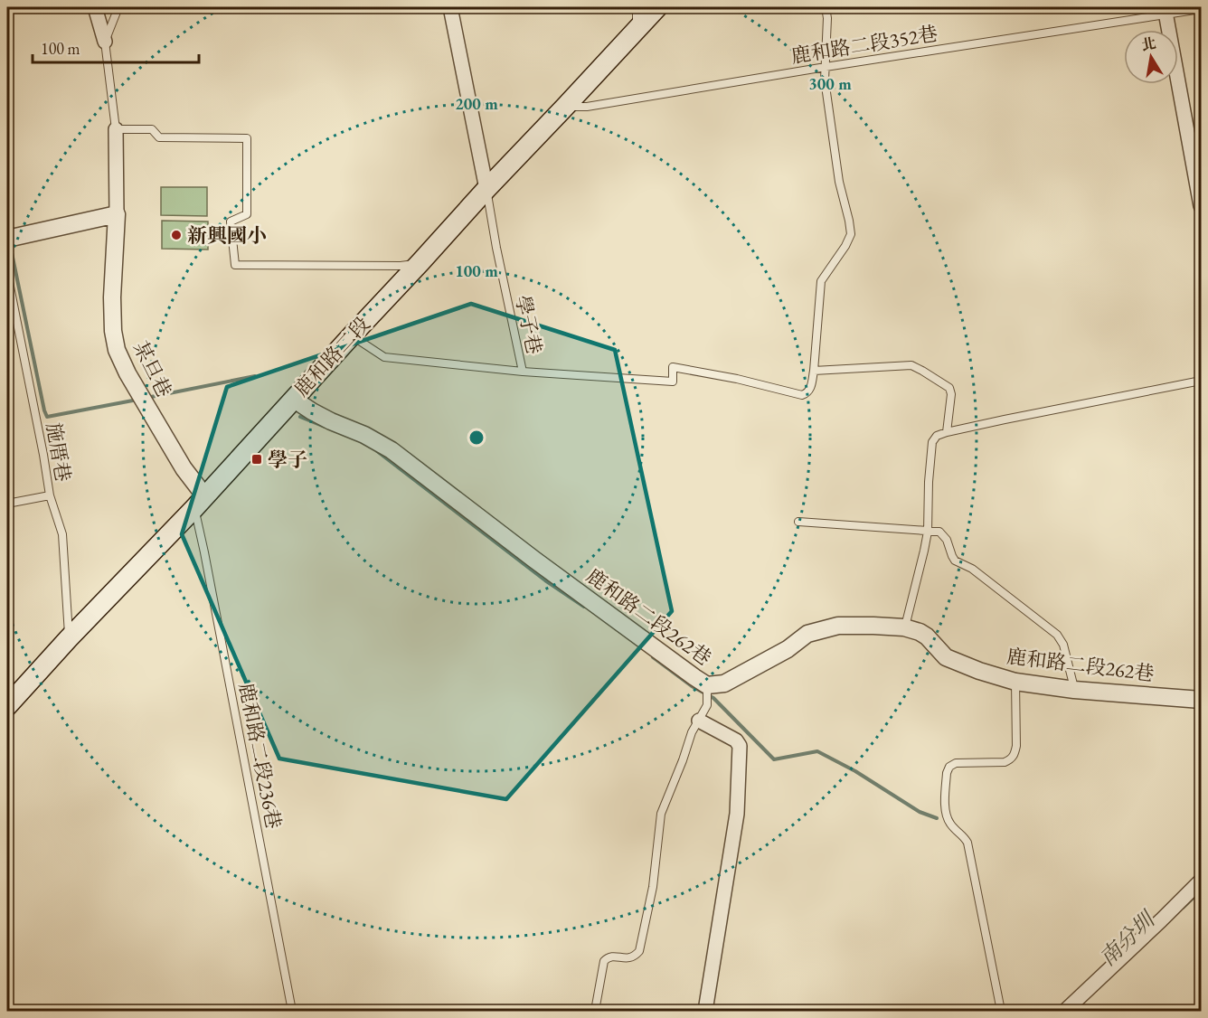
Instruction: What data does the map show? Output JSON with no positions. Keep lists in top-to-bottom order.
{
  "streets": {
    "main road": ["鹿和路二段"],
    "street": ["某旦巷", "鹿和路二段262巷"],
    "lane": [
      "鹿和路二段352巷",
      "學子巷",
      "施厝巷",
      "鹿和路二段236巷"
    ]
  },
  "crossings": [
    ["鹿和路二段352巷", "鹿和路二段"],
    ["學子巷", "鹿和路二段"],
    ["鹿和路二段", "某旦巷"],
    ["鹿和路二段", "施厝巷"],
    ["鹿和路二段", "鹿和路二段262巷"],
    ["鹿和路二段", "鹿和路二段236巷"],
    ["某旦巷", "鹿和路二段236巷"]
  ],
  "water": ["南分圳"],
  "places": {
    "other": ["新興國小"],
    "transit": ["學子"]
  },
  "scale_bar": "100 m",
  "north": "top",
  "rings": ["300 m", "200 m", "100 m"]
}
